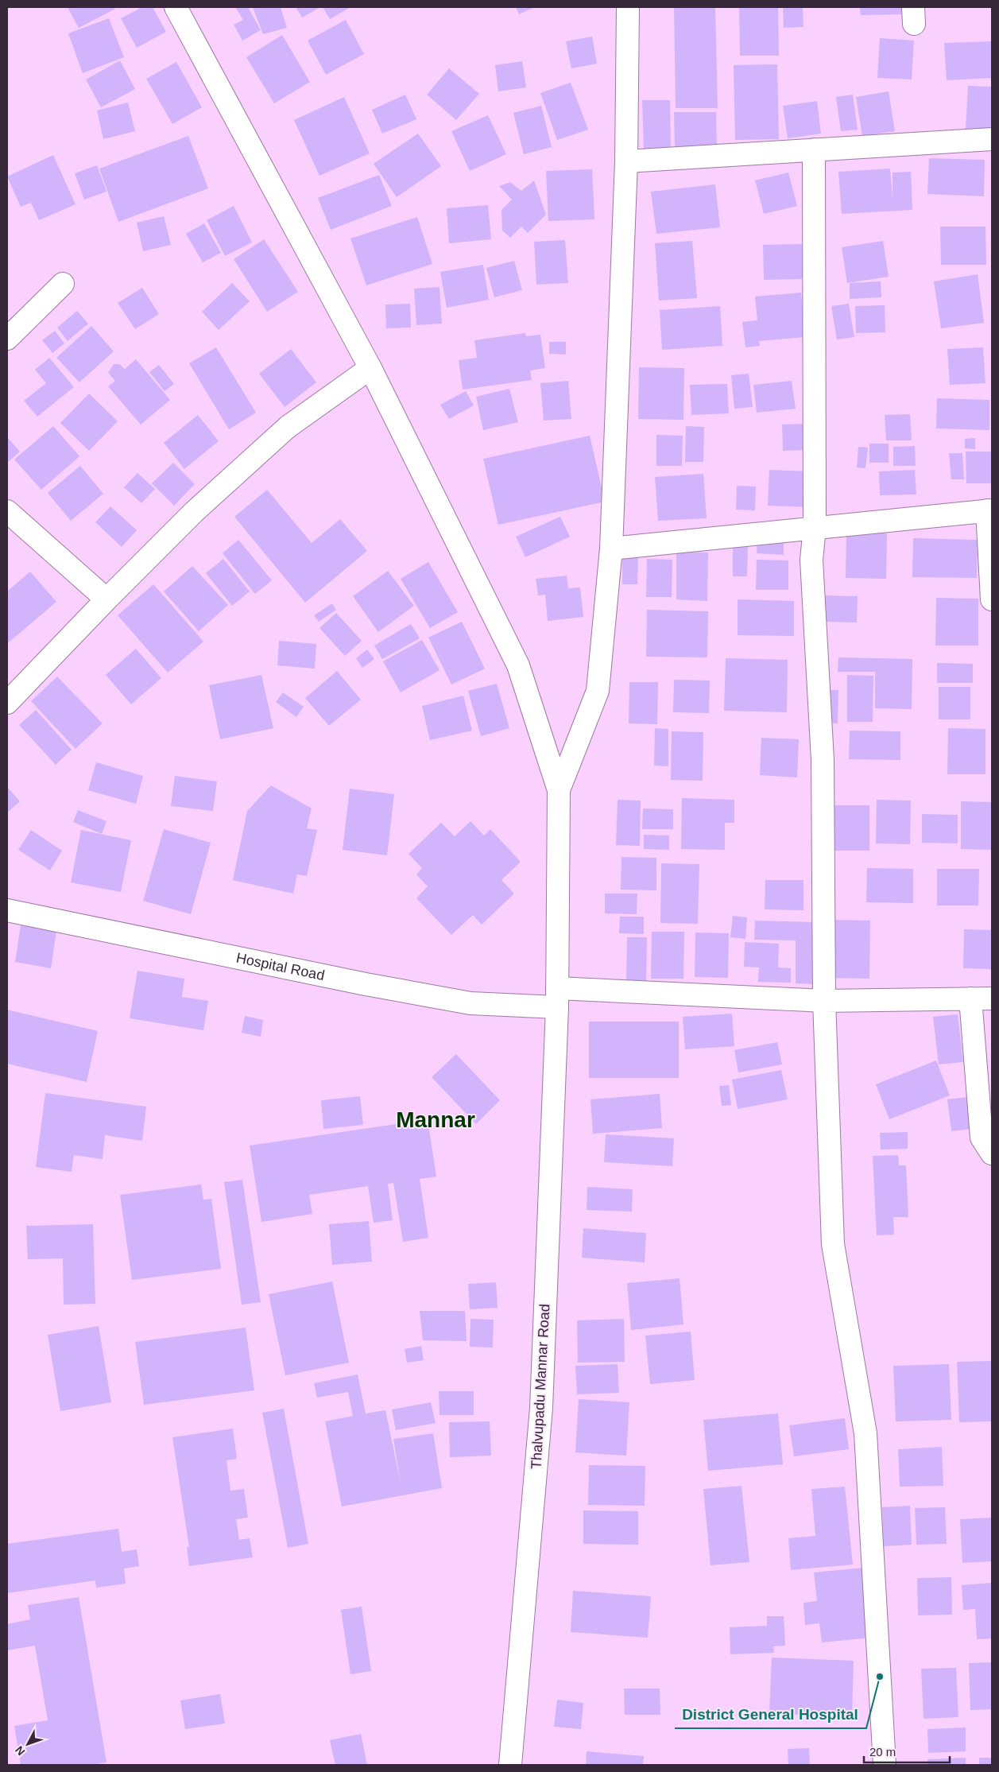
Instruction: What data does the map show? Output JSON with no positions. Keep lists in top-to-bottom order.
{
  "streets": {
    "street": ["Hospital Road", "Thalvupadu Mannar Road"]
  },
  "crossings": [
    ["Hospital Road", "Thalvupadu Mannar Road"]
  ],
  "districts": ["Mannar"],
  "places": ["District General Hospital"],
  "scale_bar": "20 m",
  "north": "bottom left"
}
